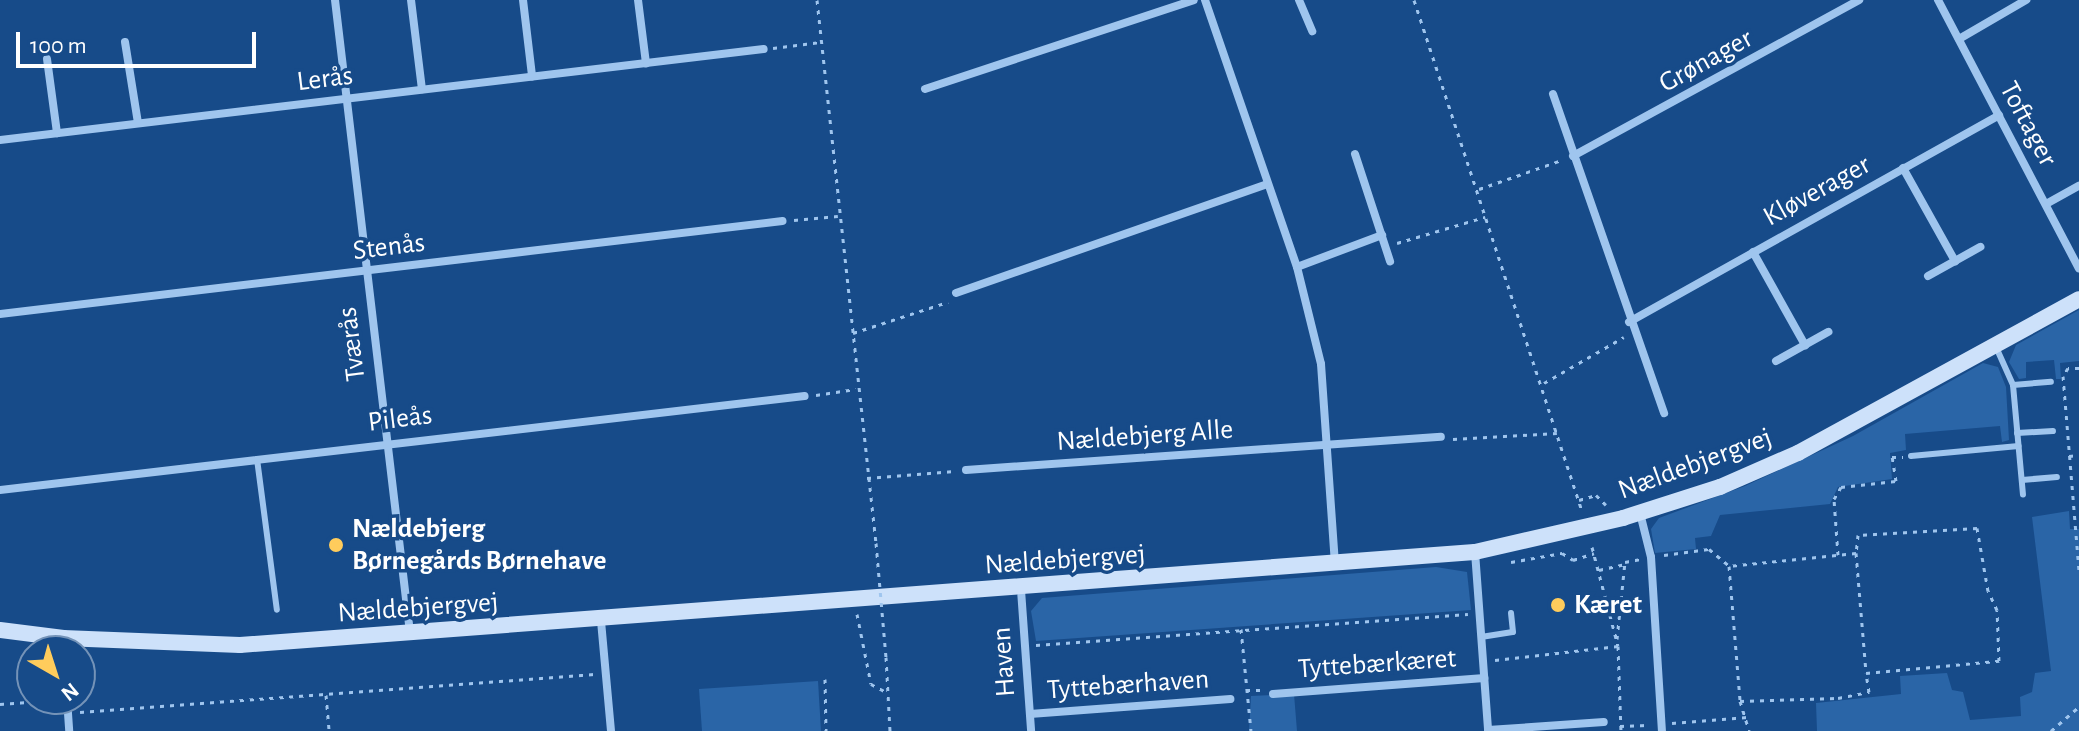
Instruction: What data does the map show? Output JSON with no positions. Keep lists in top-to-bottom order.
{
  "streets": {
    "street": [
      "Grønager",
      "Lerås",
      "Toftager",
      "Kløverager",
      "Stenås",
      "Tværås",
      "Pileås",
      "Nældebjerg Alle",
      "Nældebjergvej",
      "Haven",
      "Tyttebærkæret",
      "Tyttebærhaven"
    ]
  },
  "crossings": [
    ["Lerås", "Tværås"],
    ["Toftager", "Kløverager"],
    ["Stenås", "Tværås"],
    ["Tværås", "Pileås"],
    ["Tværås", "Nældebjergvej"],
    ["Nældebjergvej", "Haven"],
    ["Haven", "Tyttebærhaven"]
  ],
  "places": ["Nældebjerg Børnegårds Børnehave", "Kæret"],
  "scale_bar": "100 m",
  "north": "bottom right"
}
